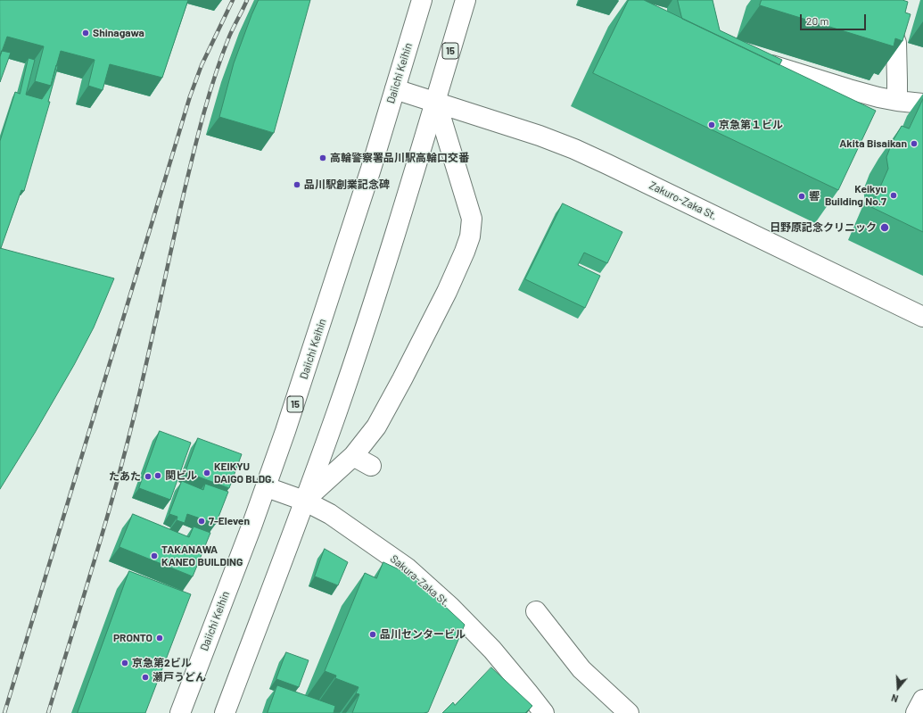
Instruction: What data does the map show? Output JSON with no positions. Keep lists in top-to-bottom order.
{
  "streets": {
    "main road": [
      "15",
      "Daiichi Keihin",
      "Zakuro-Zaka St.",
      "Sakura-Zaka St."
    ]
  },
  "crossings": [
    ["15", "Zakuro-Zaka St."],
    ["15", "Sakura-Zaka St."],
    ["Daiichi Keihin", "Zakuro-Zaka St."],
    ["Daiichi Keihin", "Sakura-Zaka St."]
  ],
  "places": [
    "Shinagawa",
    "京急第１ビル",
    "Akita Bisaikan",
    "高輪警察署品川駅高輪口交番",
    "品川駅創業記念碑",
    "Keikyu Building No.7",
    "響",
    "日野原記念クリニック",
    "KEIKYU DAIGO BLDG.",
    "関ビル",
    "たあた",
    "7-Eleven",
    "TAKANAWA KANEO BUILDING",
    "品川センタービル",
    "PRONTO",
    "京急第2ビル",
    "瀬戸うどん"
  ],
  "scale_bar": "20 m",
  "north": "bottom"
}
